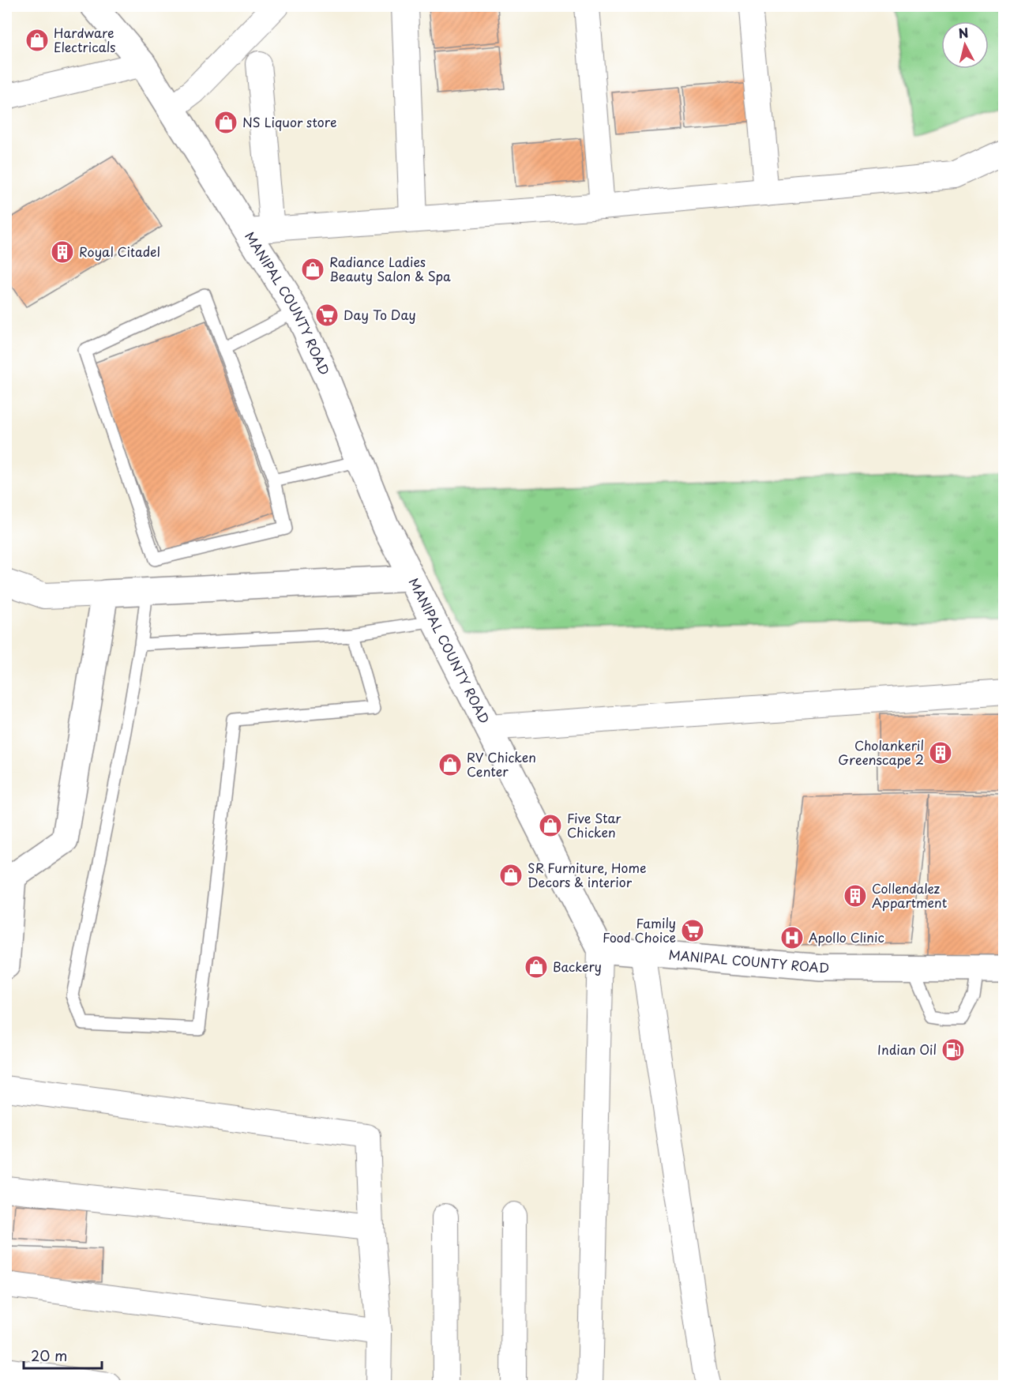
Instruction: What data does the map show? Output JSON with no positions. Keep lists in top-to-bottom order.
{
  "streets": {
    "main road": ["MANIPAL COUNTY ROAD"]
  },
  "places": {
    "shop": [
      "Hardware Electricals",
      "NS Liquor store",
      "Radiance Ladies Beauty Salon & Spa",
      "RV Chicken Center",
      "Five Star Chicken",
      "SR Furniture, Home Decors & interior",
      "Backery"
    ],
    "building": ["Royal Citadel", "Cholankeril Greenscape 2", "Collendalez Appartment"],
    "supermarket": ["Day To Day", "Family Food Choice"],
    "hospital": ["Apollo Clinic"],
    "fuel station": ["Indian Oil"]
  },
  "scale_bar": "20 m",
  "north": "top"
}
